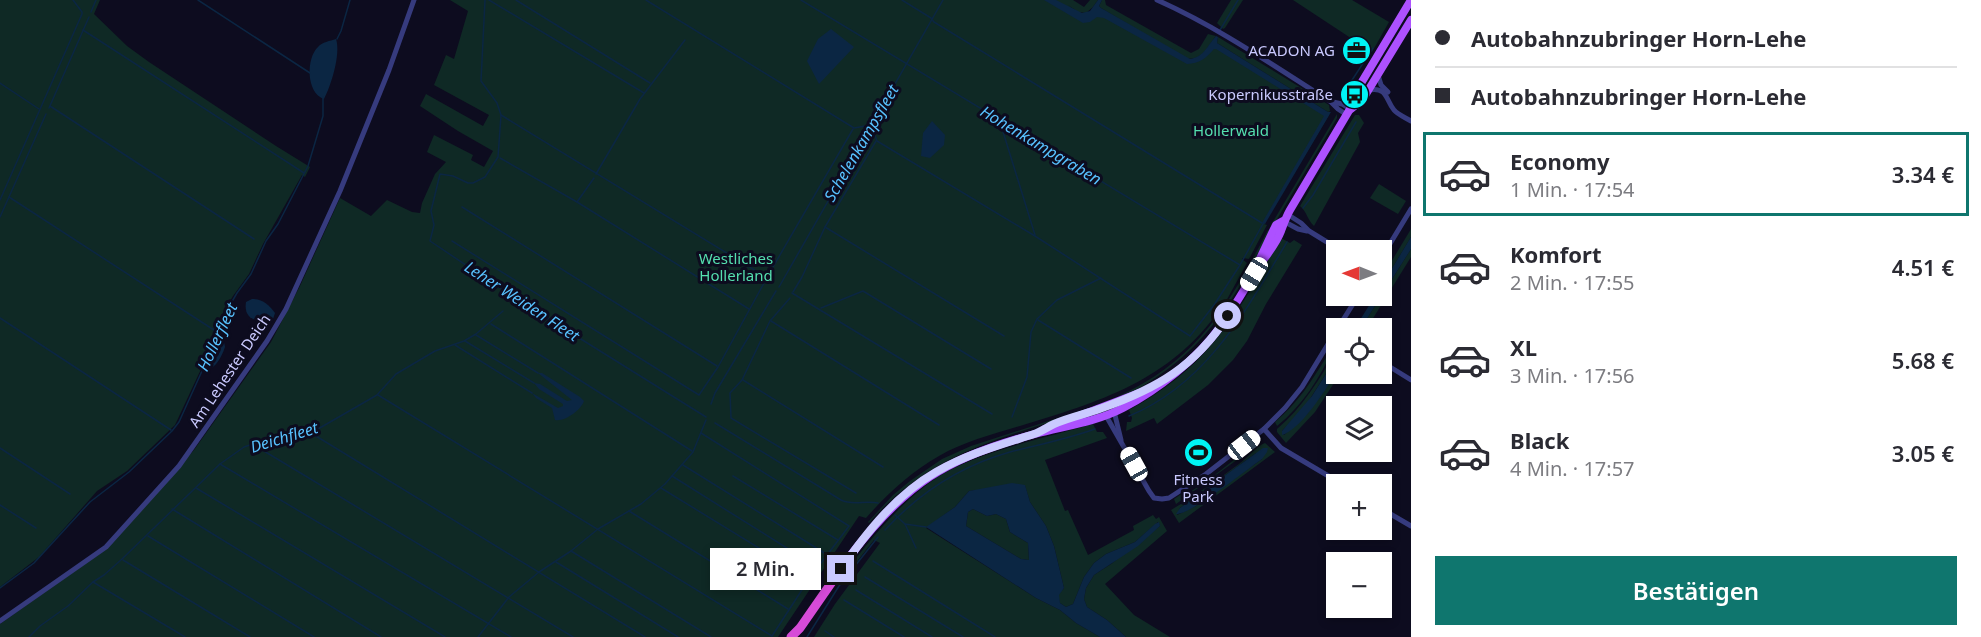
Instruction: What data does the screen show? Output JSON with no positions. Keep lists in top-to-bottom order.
{
  "streets": {
    "street": ["Am Lehester Deich"]
  },
  "water": [
    "Schelenkampsfleet",
    "Hohenkampgraben",
    "Leher Weiden Fleet",
    "Hollerfleet",
    "Deichfleet"
  ],
  "parks": ["Hollerwald", "Westliches Hollerland"],
  "places": {
    "office": ["ACADON AG"],
    "bus stop": ["Kopernikusstraße"],
    "sports": ["Fitness Park"]
  },
  "north": "left",
  "page": {
    "banner": ["Autobahnzubringer Horn-Lehe", "Autobahnzubringer Horn-Lehe"],
    "list": [
      {
        "name": "Economy",
        "note": "1 Min. · 17:54",
        "value": "3.34 €"
      },
      {
        "name": "Komfort",
        "note": "2 Min. · 17:55",
        "value": "4.51 €"
      },
      {
        "name": "XL",
        "note": "3 Min. · 17:56",
        "value": "5.68 €"
      },
      {
        "name": "Black",
        "note": "4 Min. · 17:57",
        "value": "3.05 €"
      }
    ],
    "map_buttons": ["+", "−"],
    "buttons": "Bestätigen",
    "bubble": "2 Min."
  }
}
